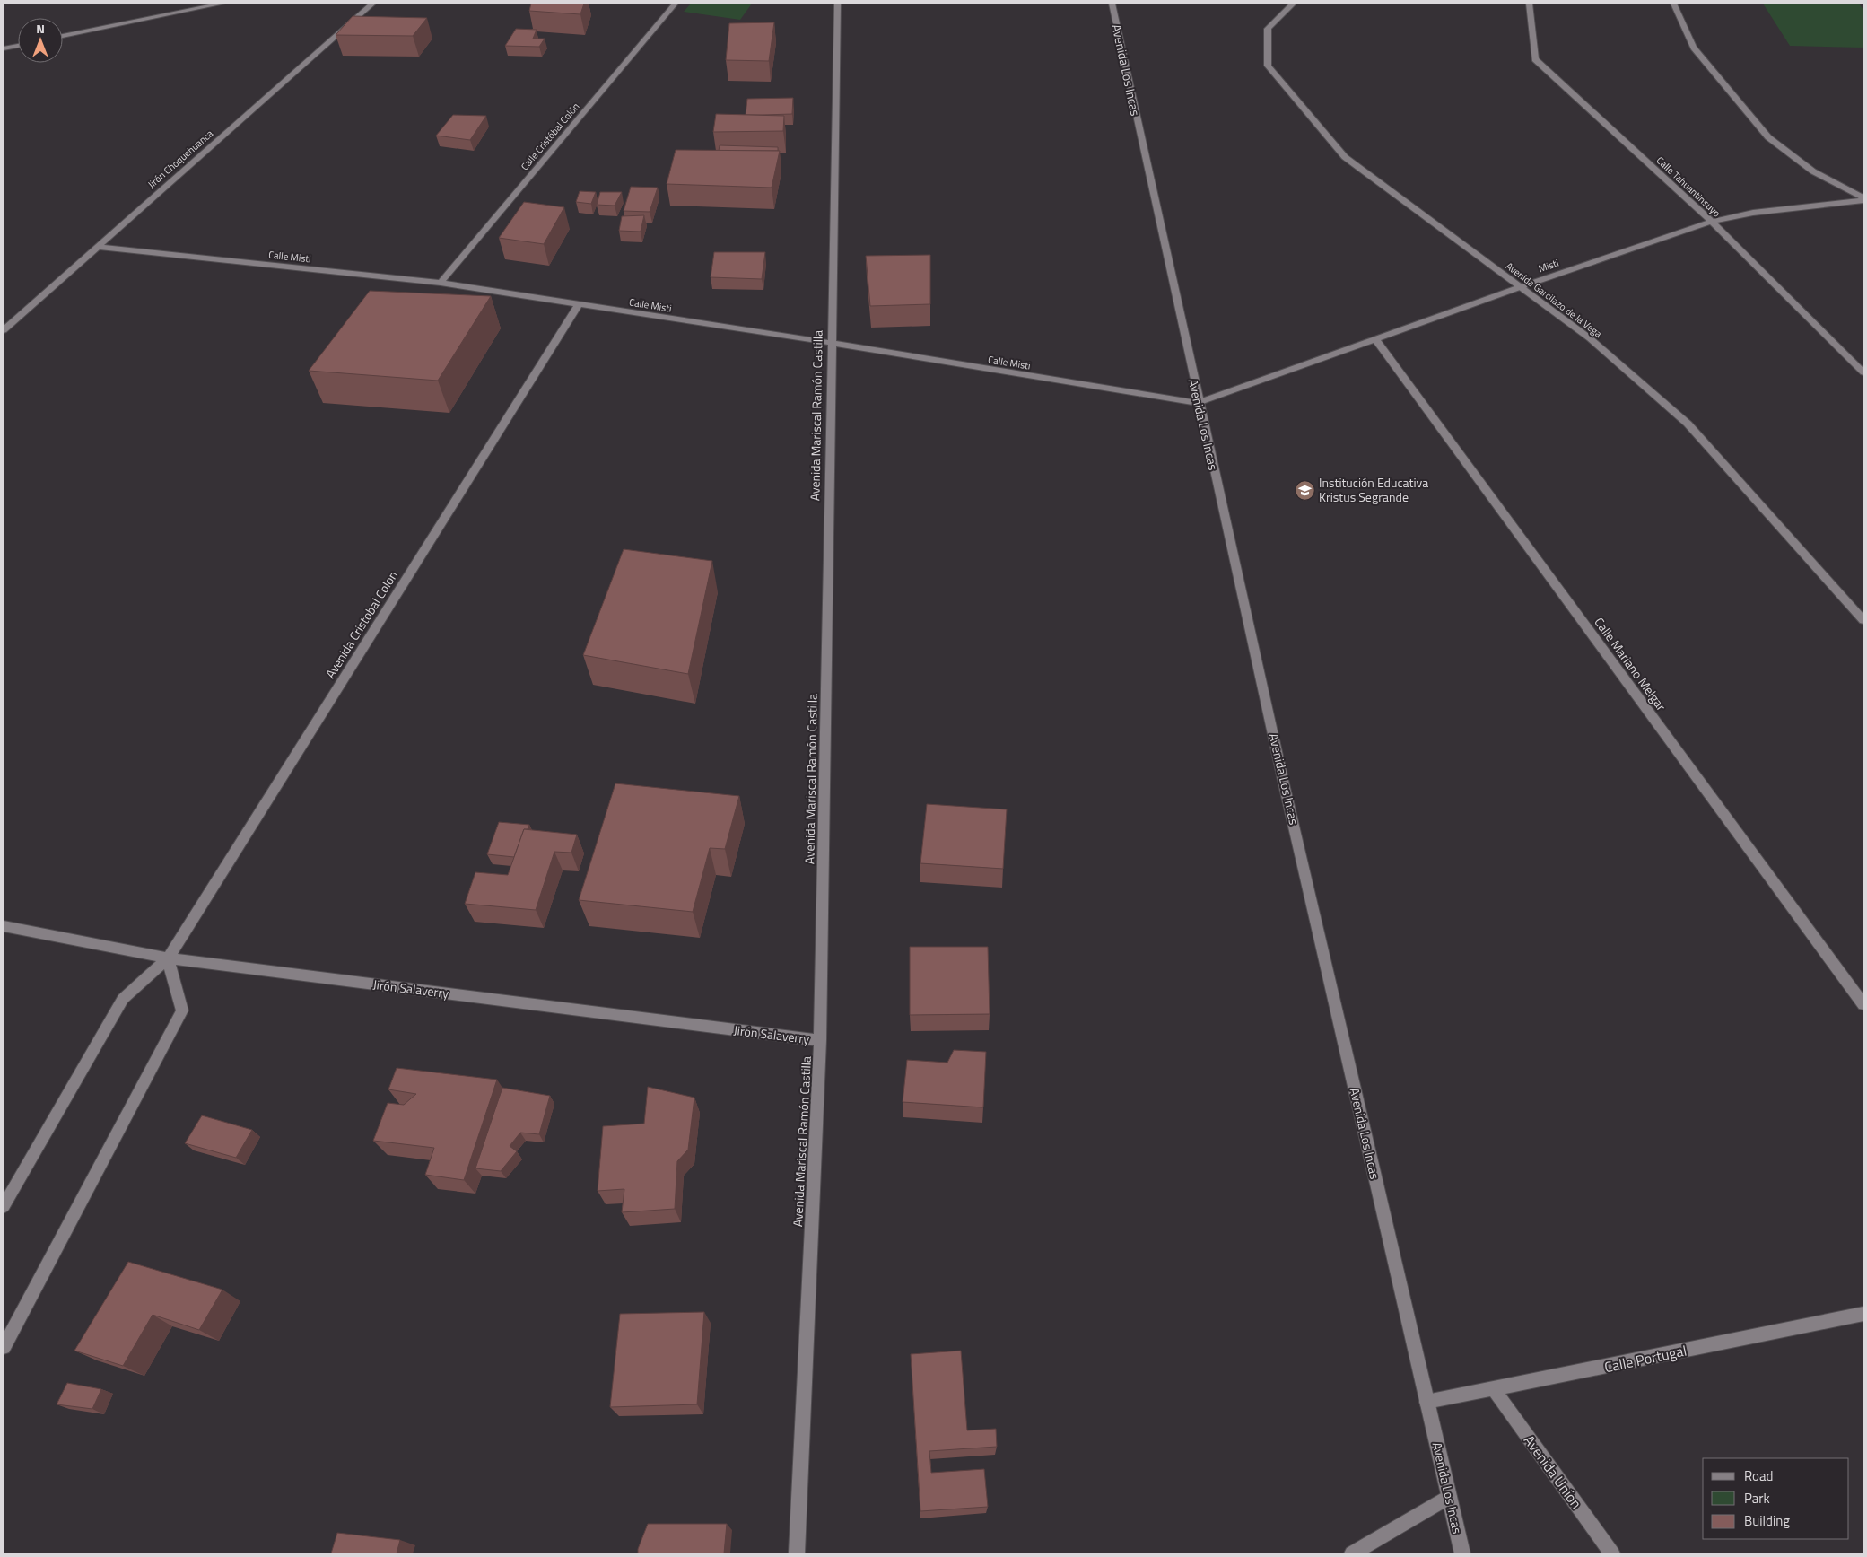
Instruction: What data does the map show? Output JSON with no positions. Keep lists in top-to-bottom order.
{
  "streets": {
    "street": [
      "Avenida Los Incas",
      "Calle Cristóbal Colón",
      "Jirón Choquehuanca",
      "Calle Tahuantinsuyo",
      "Calle Misti",
      "Misti",
      "Avenida Garcilazo de la Vega",
      "Avenida Mariscal Ramón Castilla",
      "Avenida Cristobal Colon",
      "Calle Mariano Melgar",
      "Jirón Salaverry",
      "Calle Portugal",
      "Avenida Uníon"
    ]
  },
  "crossings": [
    ["Avenida Los Incas", "Calle Misti"],
    ["Avenida Los Incas", "Misti"],
    ["Avenida Los Incas", "Calle Portugal"],
    ["Calle Cristóbal Colón", "Calle Misti"],
    ["Jirón Choquehuanca", "Calle Misti"],
    ["Calle Tahuantinsuyo", "Misti"],
    ["Calle Misti", "Misti"],
    ["Calle Misti", "Avenida Mariscal Ramón Castilla"],
    ["Calle Misti", "Avenida Cristobal Colon"],
    ["Misti", "Avenida Garcilazo de la Vega"],
    ["Misti", "Calle Mariano Melgar"],
    ["Avenida Mariscal Ramón Castilla", "Jirón Salaverry"],
    ["Avenida Cristobal Colon", "Jirón Salaverry"],
    ["Calle Portugal", "Avenida Uníon"]
  ],
  "places": {
    "school or university": ["Institución Educativa Kristus Segrande"]
  },
  "legend": ["Road", "Park", "Building"],
  "north": "top"
}
